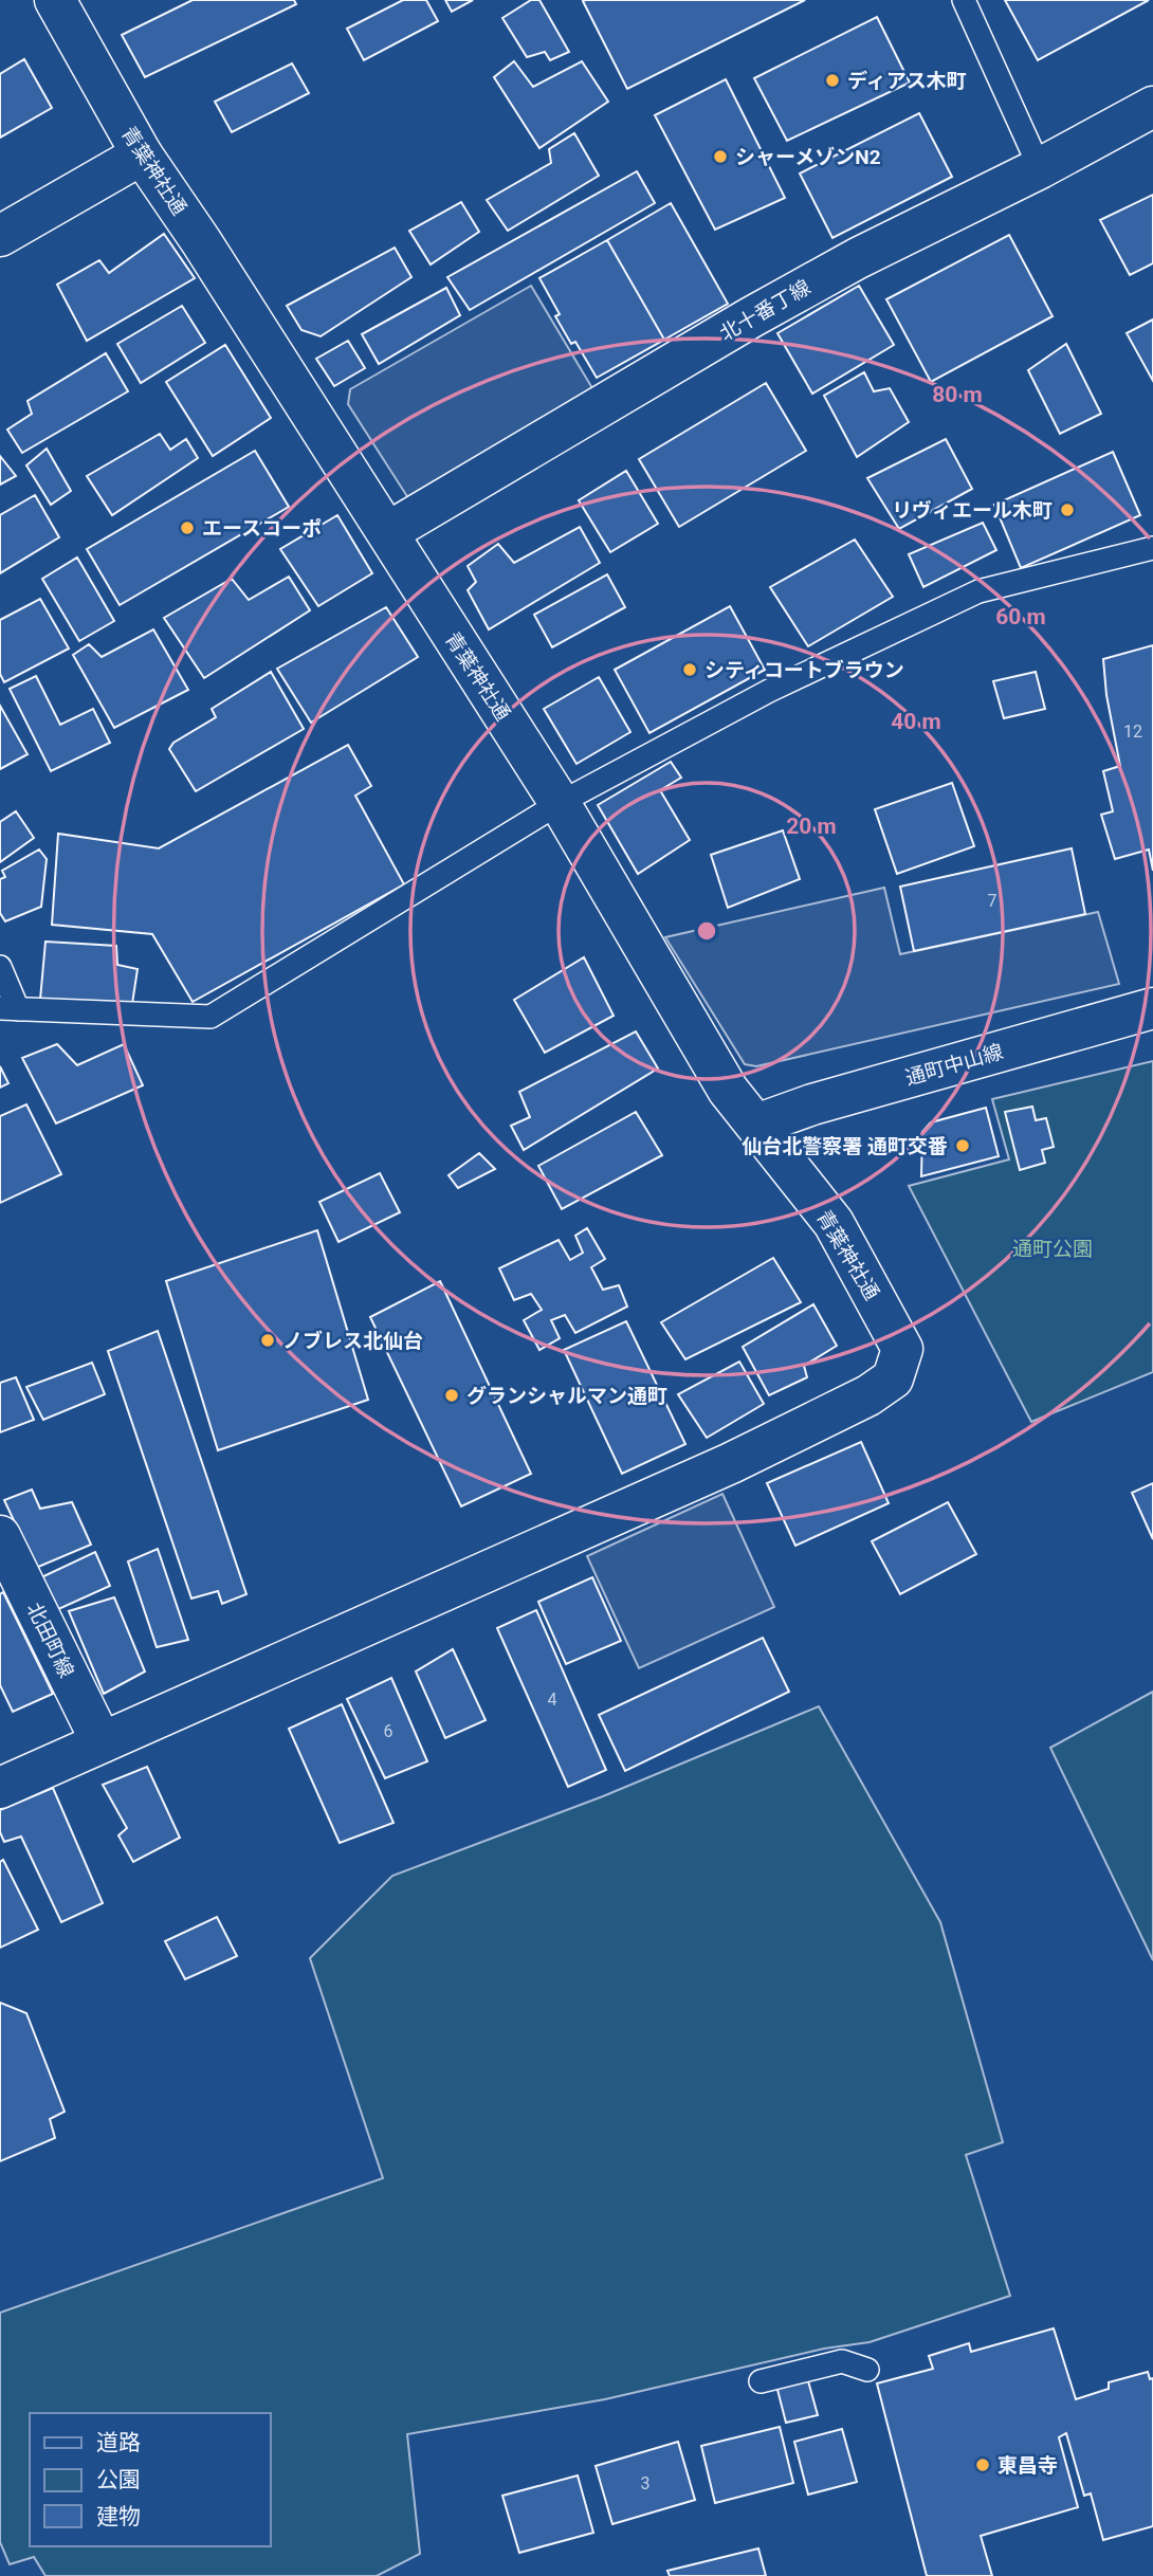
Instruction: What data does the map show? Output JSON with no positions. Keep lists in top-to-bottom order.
{
  "streets": {
    "street": [
      "青葉神社通",
      "北十番丁線",
      "通町中山線",
      "北田町線"
    ]
  },
  "crossings": [
    ["青葉神社通", "北十番丁線"],
    ["青葉神社通", "通町中山線"],
    ["青葉神社通", "北田町線"]
  ],
  "parks": ["通町公園"],
  "places": [
    "ディアス木町",
    "シャーメゾンN2",
    "リヴィエール木町",
    "エースコーポ",
    "シティコートブラウン",
    "仙台北警察署 通町交番",
    "ノブレス北仙台",
    "グランシャルマン通町",
    "東昌寺"
  ],
  "house_numbers": [
    "12",
    "7",
    "4",
    "6",
    "3"
  ],
  "legend": ["道路", "公園", "建物"],
  "rings": [
    "80 m",
    "60 m",
    "40 m",
    "20 m"
  ]
}
